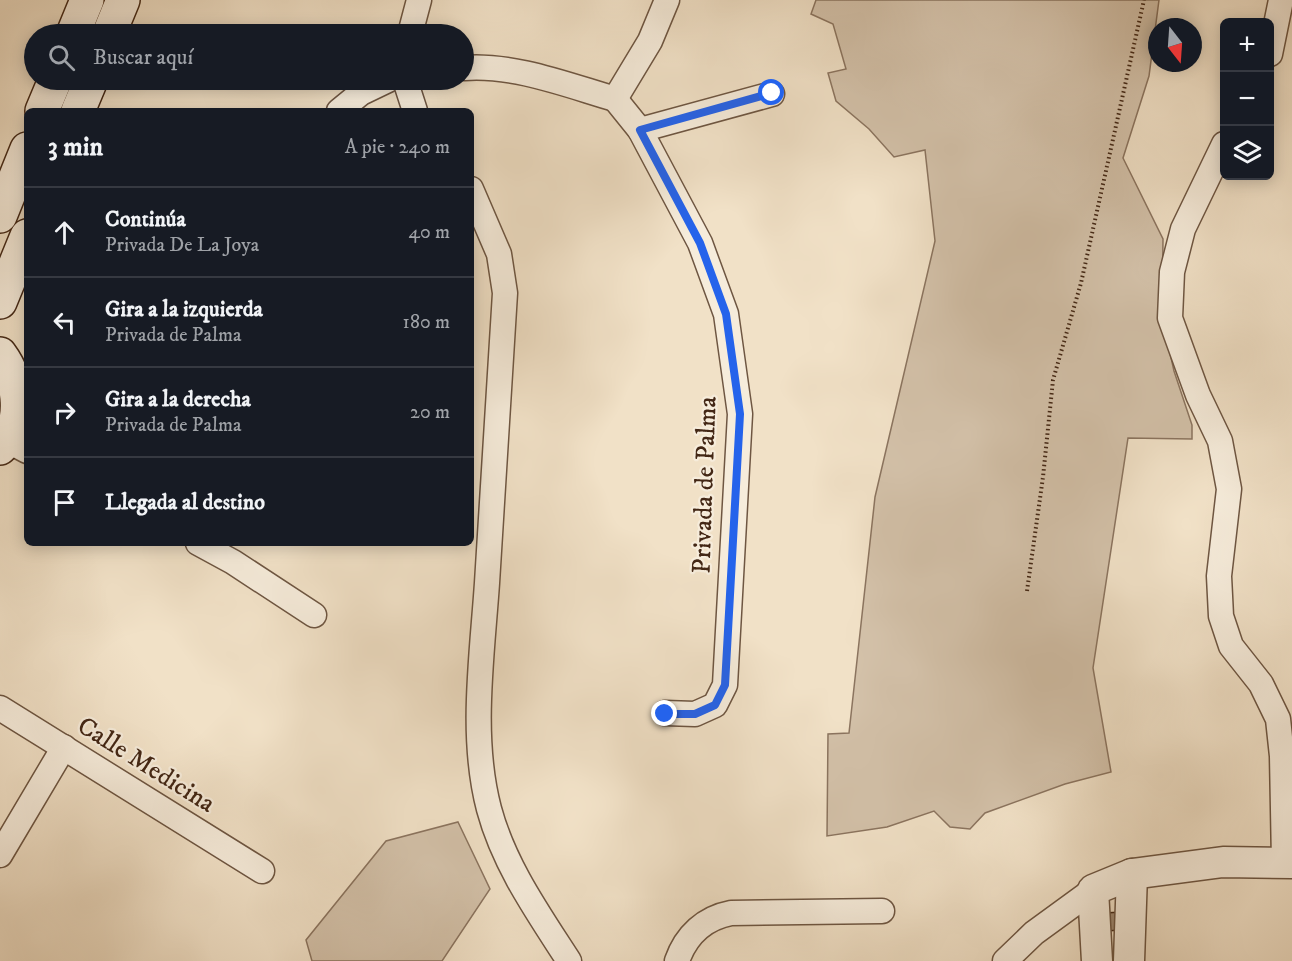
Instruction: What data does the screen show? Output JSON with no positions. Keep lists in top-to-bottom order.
{
  "streets": {
    "street": ["Privada de Palma", "Calle Medicina"]
  },
  "north": "bottom",
  "page": {
    "map_buttons": ["+", "−"],
    "search": "Buscar aquí",
    "heading": ["3 min", "A pie · 240 m"],
    "list": [
      ["Continúa", "Privada De La Joya", "40 m"],
      ["Gira a la izquierda", "Privada de Palma", "180 m"],
      ["Gira a la derecha", "Privada de Palma", "20 m"],
      "Llegada al destino"
    ]
  }
}
